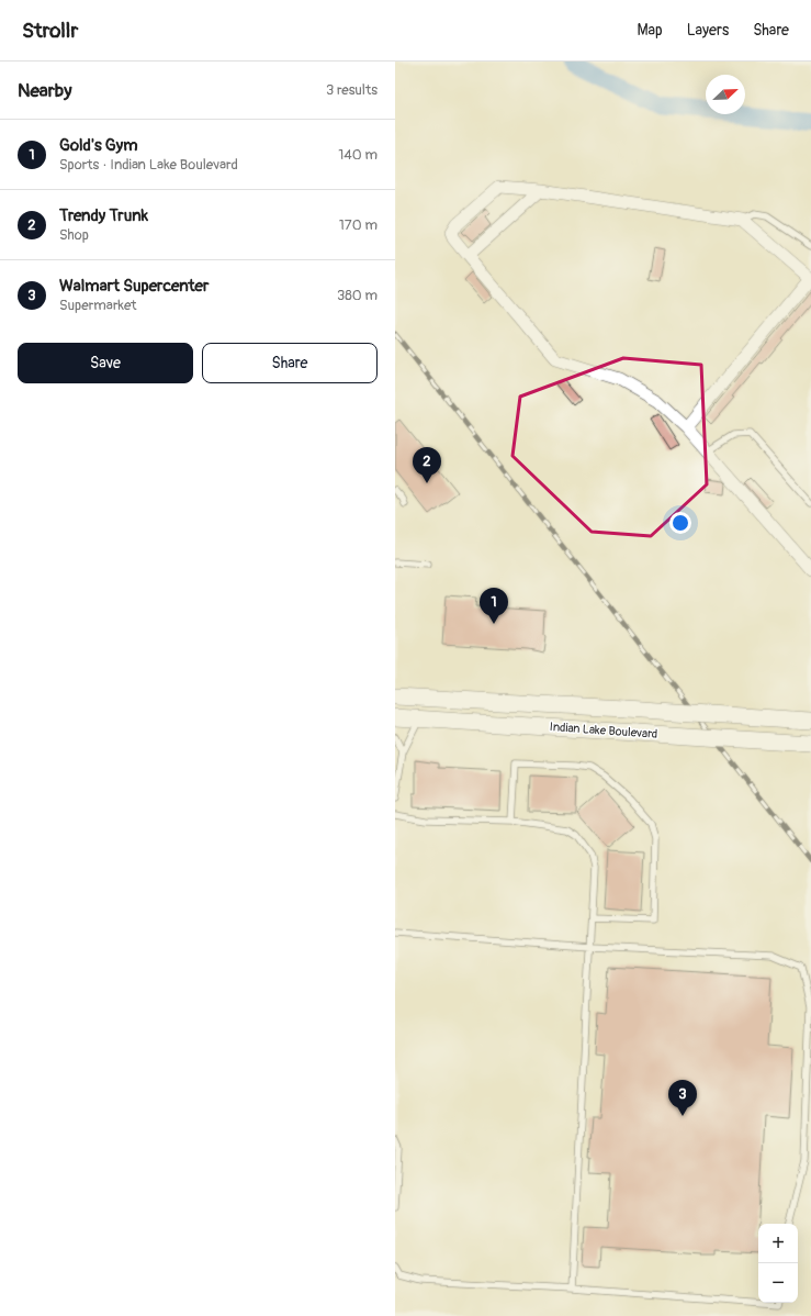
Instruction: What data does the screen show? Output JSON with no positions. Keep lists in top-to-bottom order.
{
  "streets": {
    "main road": ["Indian Lake Boulevard"]
  },
  "north": "top right",
  "page": {
    "header": "Strollr",
    "nav": ["Map", "Layers", "Share"],
    "heading": ["Nearby", "3 results"],
    "list": [
      {
        "mark": "1",
        "name": "Gold's Gym",
        "note": "Sports · Indian Lake Boulevard",
        "value": "140 m"
      },
      {
        "mark": "2",
        "name": "Trendy Trunk",
        "note": "Shop",
        "value": "170 m"
      },
      {
        "mark": "3",
        "name": "Walmart Supercenter",
        "note": "Supermarket",
        "value": "380 m"
      }
    ],
    "buttons": ["Save", "Share"],
    "pins": ["2", "1", "3"],
    "map_buttons": ["+", "−"]
  }
}
